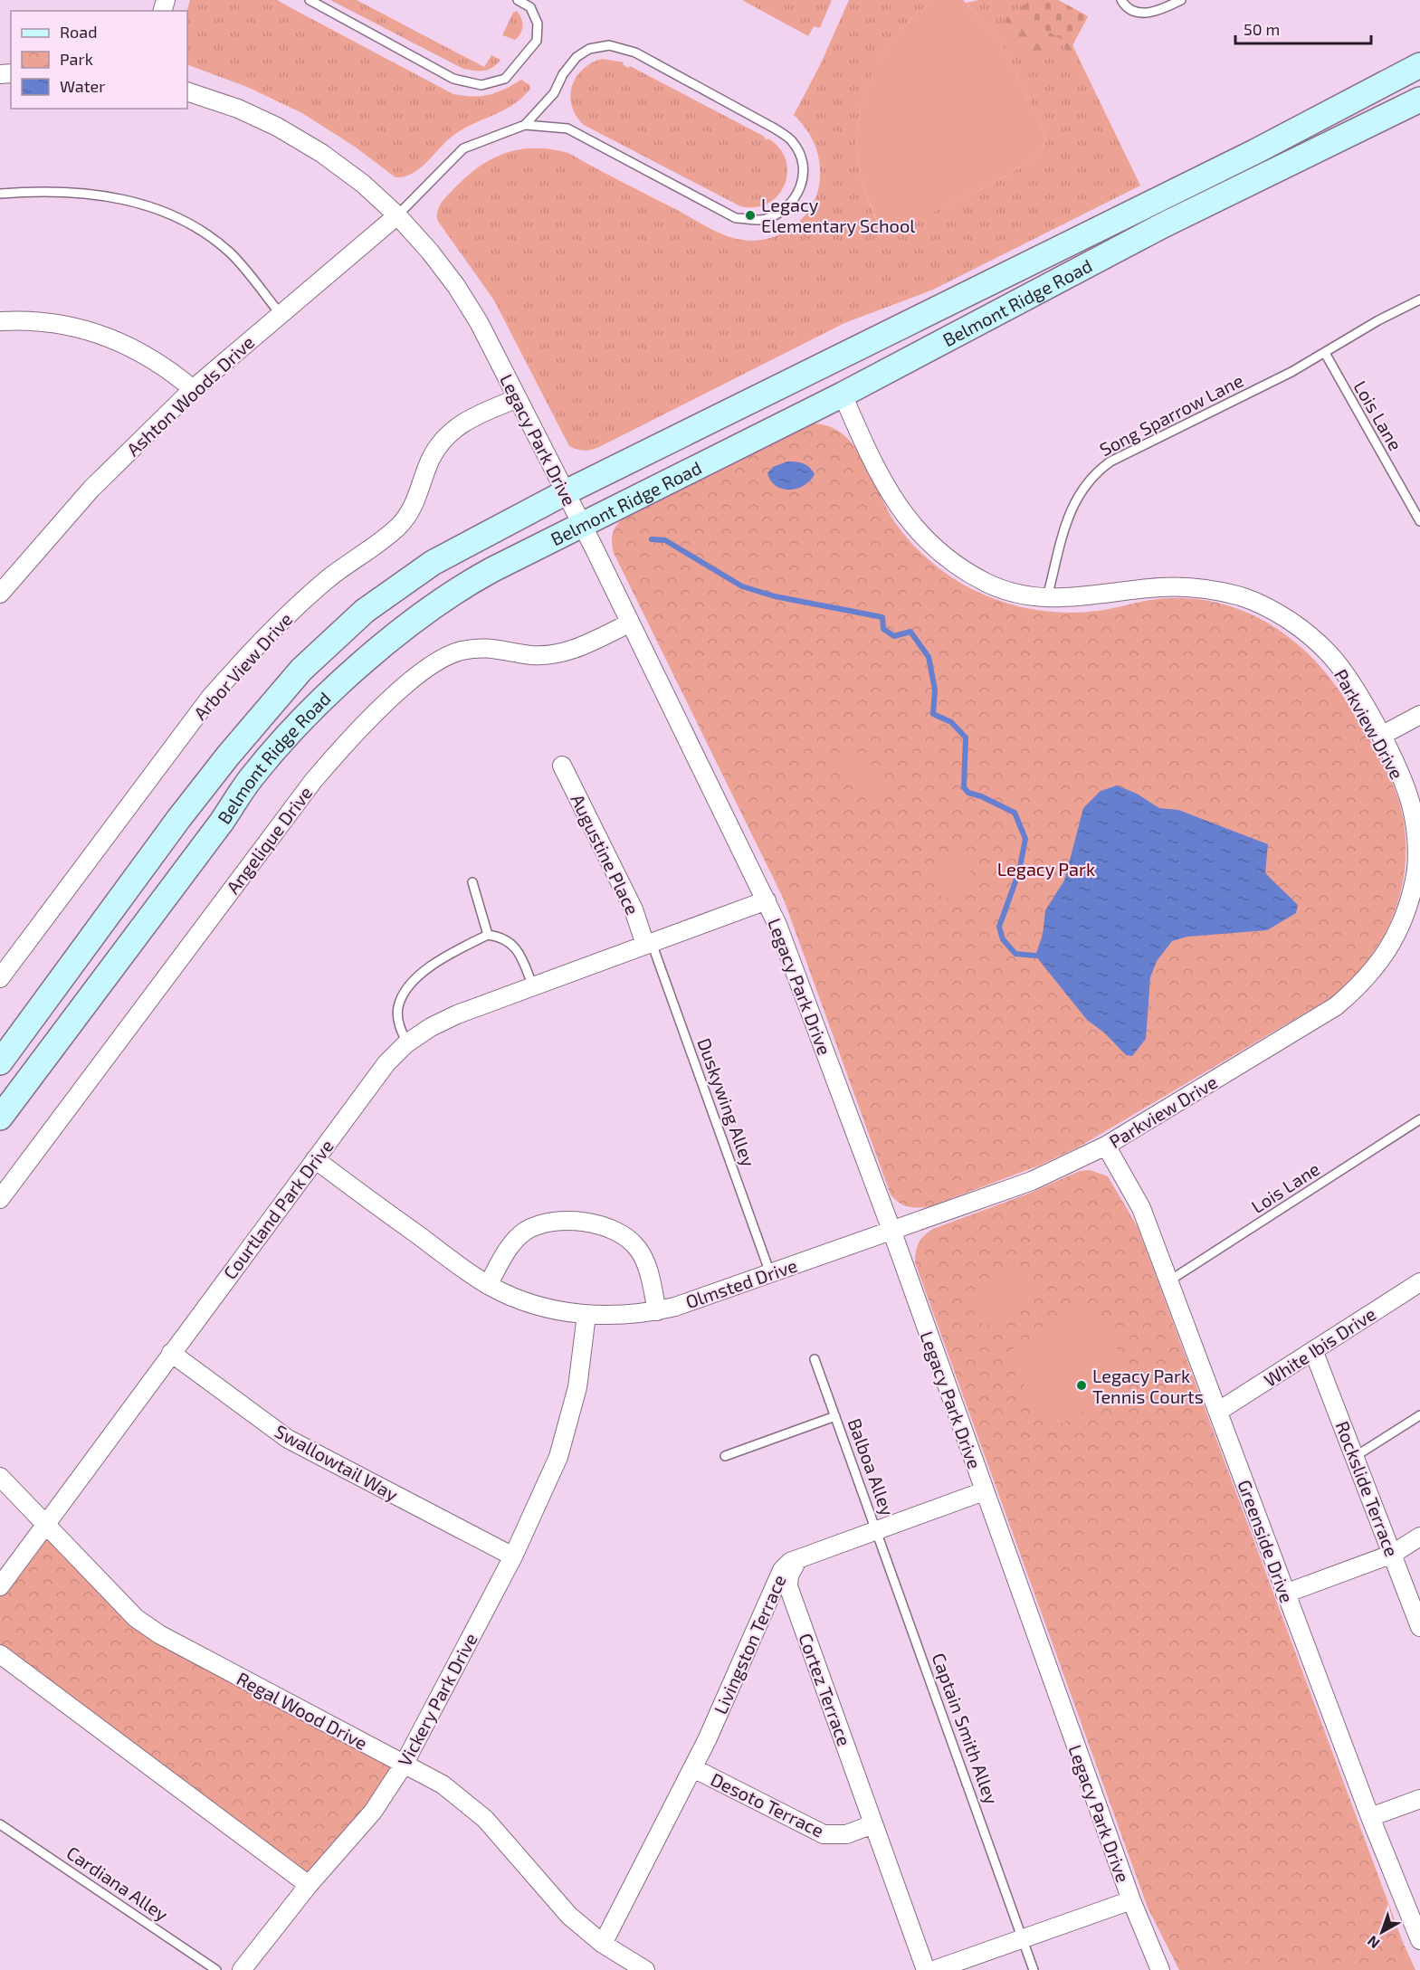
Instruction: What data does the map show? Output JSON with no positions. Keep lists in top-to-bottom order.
{
  "streets": {
    "main road": ["Belmont Ridge Road"],
    "street": [
      "Ashton Woods Drive",
      "Legacy Park Drive",
      "Arbor View Drive",
      "Parkview Drive",
      "Angelique Drive",
      "Augustine Place",
      "Courtland Park Drive",
      "Olmsted Drive",
      "White Ibis Drive",
      "Swallowtail Way",
      "Rockslide Terrace",
      "Greenside Drive",
      "Livingston Terrace",
      "Cortez Terrace",
      "Vickery Park Drive",
      "Regal Wood Drive",
      "Desoto Terrace"
    ],
    "lane": [
      "Song Sparrow Lane",
      "Lois Lane",
      "Duskywing Alley",
      "Balboa Alley",
      "Captain Smith Alley",
      "Cardiana Alley"
    ]
  },
  "crossings": [
    ["Belmont Ridge Road", "Legacy Park Drive"],
    ["Belmont Ridge Road", "Parkview Drive"],
    ["Ashton Woods Drive", "Legacy Park Drive"],
    ["Song Sparrow Lane", "Lois Lane"],
    ["Song Sparrow Lane", "Parkview Drive"],
    ["Lois Lane", "Greenside Drive"],
    ["Legacy Park Drive", "Arbor View Drive"],
    ["Legacy Park Drive", "Parkview Drive"],
    ["Legacy Park Drive", "Angelique Drive"],
    ["Legacy Park Drive", "Augustine Place"],
    ["Legacy Park Drive", "Duskywing Alley"],
    ["Legacy Park Drive", "Courtland Park Drive"],
    ["Legacy Park Drive", "Olmsted Drive"],
    ["Legacy Park Drive", "Livingston Terrace"],
    ["Legacy Park Drive", "Captain Smith Alley"],
    ["Parkview Drive", "Olmsted Drive"],
    ["Parkview Drive", "Greenside Drive"],
    ["Augustine Place", "Duskywing Alley"],
    ["Augustine Place", "Courtland Park Drive"],
    ["Duskywing Alley", "Courtland Park Drive"],
    ["Duskywing Alley", "Olmsted Drive"],
    ["Courtland Park Drive", "Olmsted Drive"],
    ["Courtland Park Drive", "Swallowtail Way"],
    ["Courtland Park Drive", "Regal Wood Drive"],
    ["Olmsted Drive", "Vickery Park Drive"],
    ["White Ibis Drive", "Rockslide Terrace"],
    ["White Ibis Drive", "Greenside Drive"],
    ["Swallowtail Way", "Vickery Park Drive"],
    ["Balboa Alley", "Livingston Terrace"],
    ["Balboa Alley", "Captain Smith Alley"],
    ["Livingston Terrace", "Cortez Terrace"],
    ["Livingston Terrace", "Captain Smith Alley"],
    ["Livingston Terrace", "Desoto Terrace"],
    ["Cortez Terrace", "Desoto Terrace"],
    ["Vickery Park Drive", "Regal Wood Drive"]
  ],
  "parks": ["Legacy Park"],
  "places": ["Legacy Elementary School", "Legacy Park Tennis Courts"],
  "legend": ["Road", "Park", "Water"],
  "scale_bar": "50 m",
  "north": "bottom left"
}
